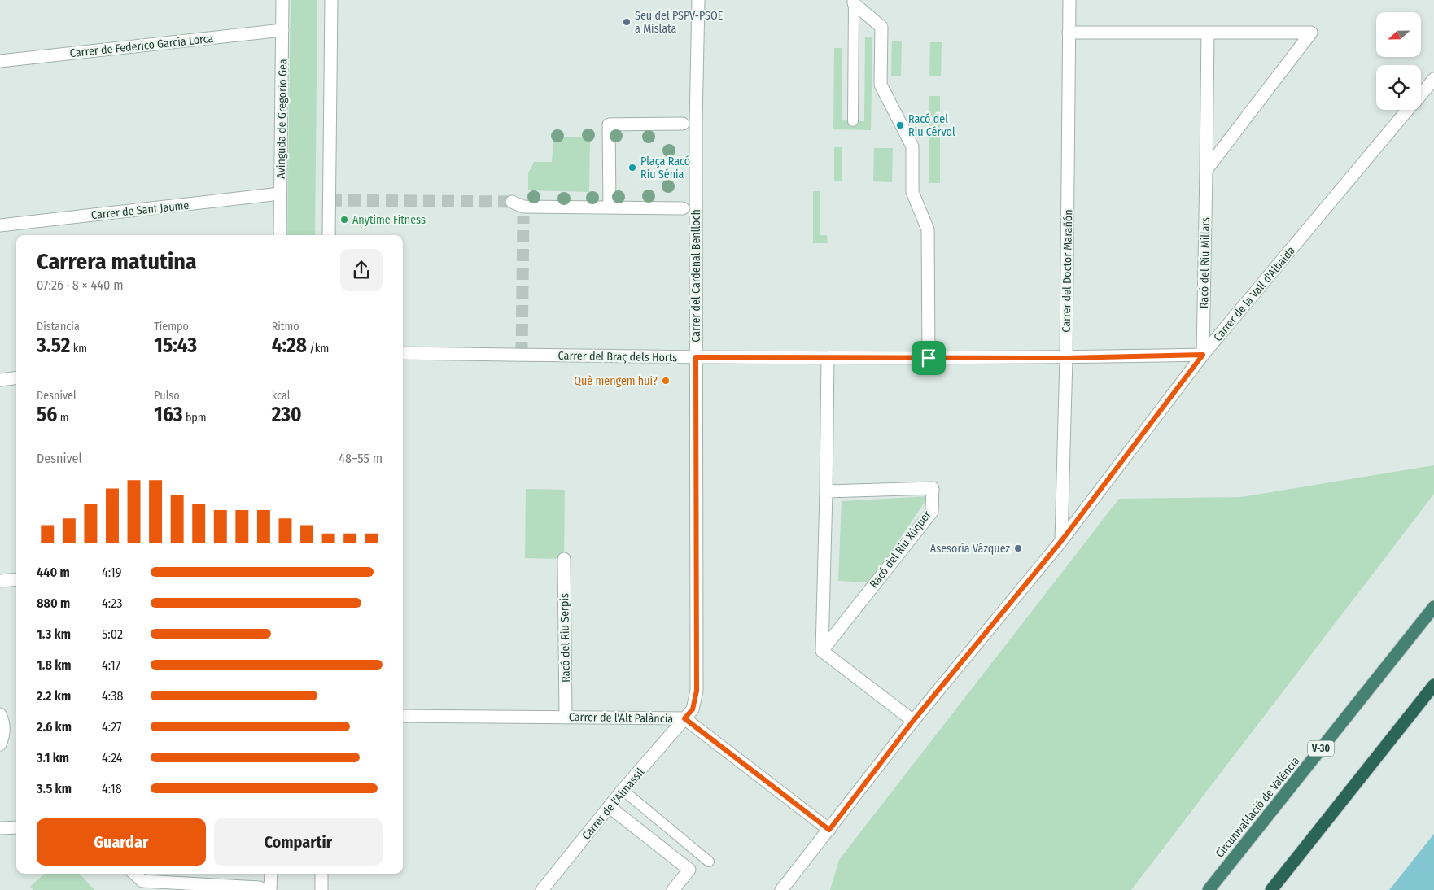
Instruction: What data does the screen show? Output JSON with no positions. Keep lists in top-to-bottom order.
{
  "streets": {
    "highway": ["V-30", "Circumval·lació de València"],
    "street": [
      "Carrer de Federico García Lorca",
      "Avinguda de Gregorio Gea",
      "Carrer de Sant Jaume",
      "Racó del Riu Millars",
      "Carrer del Doctor Marañón",
      "Carrer del Cardenal Benlloch",
      "Carrer de la Vall d'Albaida",
      "Carrer del Braç dels Horts",
      "Racó del Riu Xúquer",
      "Racó del Riu Serpis",
      "Carrer de l'Alt Palància",
      "Carrer de l'Almassil"
    ]
  },
  "crossings": [
    ["Carrer de Federico García Lorca", "Avinguda de Gregorio Gea"],
    ["Avinguda de Gregorio Gea", "Carrer de Sant Jaume"],
    ["Racó del Riu Millars", "Carrer de la Vall d'Albaida"],
    ["Racó del Riu Millars", "Carrer del Braç dels Horts"],
    ["Carrer del Doctor Marañón", "Carrer de la Vall d'Albaida"],
    ["Carrer del Doctor Marañón", "Carrer del Braç dels Horts"],
    ["Carrer del Cardenal Benlloch", "Carrer del Braç dels Horts"],
    ["Carrer del Cardenal Benlloch", "Carrer de l'Alt Palància"],
    ["Carrer del Cardenal Benlloch", "Carrer de l'Almassil"],
    ["Carrer de la Vall d'Albaida", "Carrer del Braç dels Horts"],
    ["Carrer de la Vall d'Albaida", "Carrer de l'Alt Palància"],
    ["Racó del Riu Serpis", "Carrer de l'Alt Palància"],
    ["Carrer de l'Alt Palància", "Carrer de l'Almassil"]
  ],
  "places": [
    "Seu del PSPV-PSOE a Mislata",
    "Racó del Riu Cérvol",
    "Plaça Racó Riu Sénia",
    "Anytime Fitness",
    "Què mengem hui?",
    "Asesoría Vázquez"
  ],
  "north": "left",
  "page": {
    "heading": ["Carrera matutina", "07:26 · 8 × 440 m"],
    "stats": [
      ["Distancia", "3.52 km"],
      ["Tiempo", "15:43"],
      ["Ritmo", "4:28 /km"],
      ["Desnivel", "56 m"],
      ["Pulso", "163 bpm"],
      ["kcal", "230"]
    ],
    "chart": ["Desnivel", "48–55 m"],
    "list": [
      {
        "name": "440 m",
        "note": "4:19"
      },
      {
        "name": "880 m",
        "note": "4:23"
      },
      {
        "name": "1.3 km",
        "note": "5:02"
      },
      {
        "name": "1.8 km",
        "note": "4:17"
      },
      {
        "name": "2.2 km",
        "note": "4:38"
      },
      {
        "name": "2.6 km",
        "note": "4:27"
      },
      {
        "name": "3.1 km",
        "note": "4:24"
      },
      {
        "name": "3.5 km",
        "note": "4:18"
      }
    ],
    "buttons": ["Guardar", "Compartir"]
  }
}
